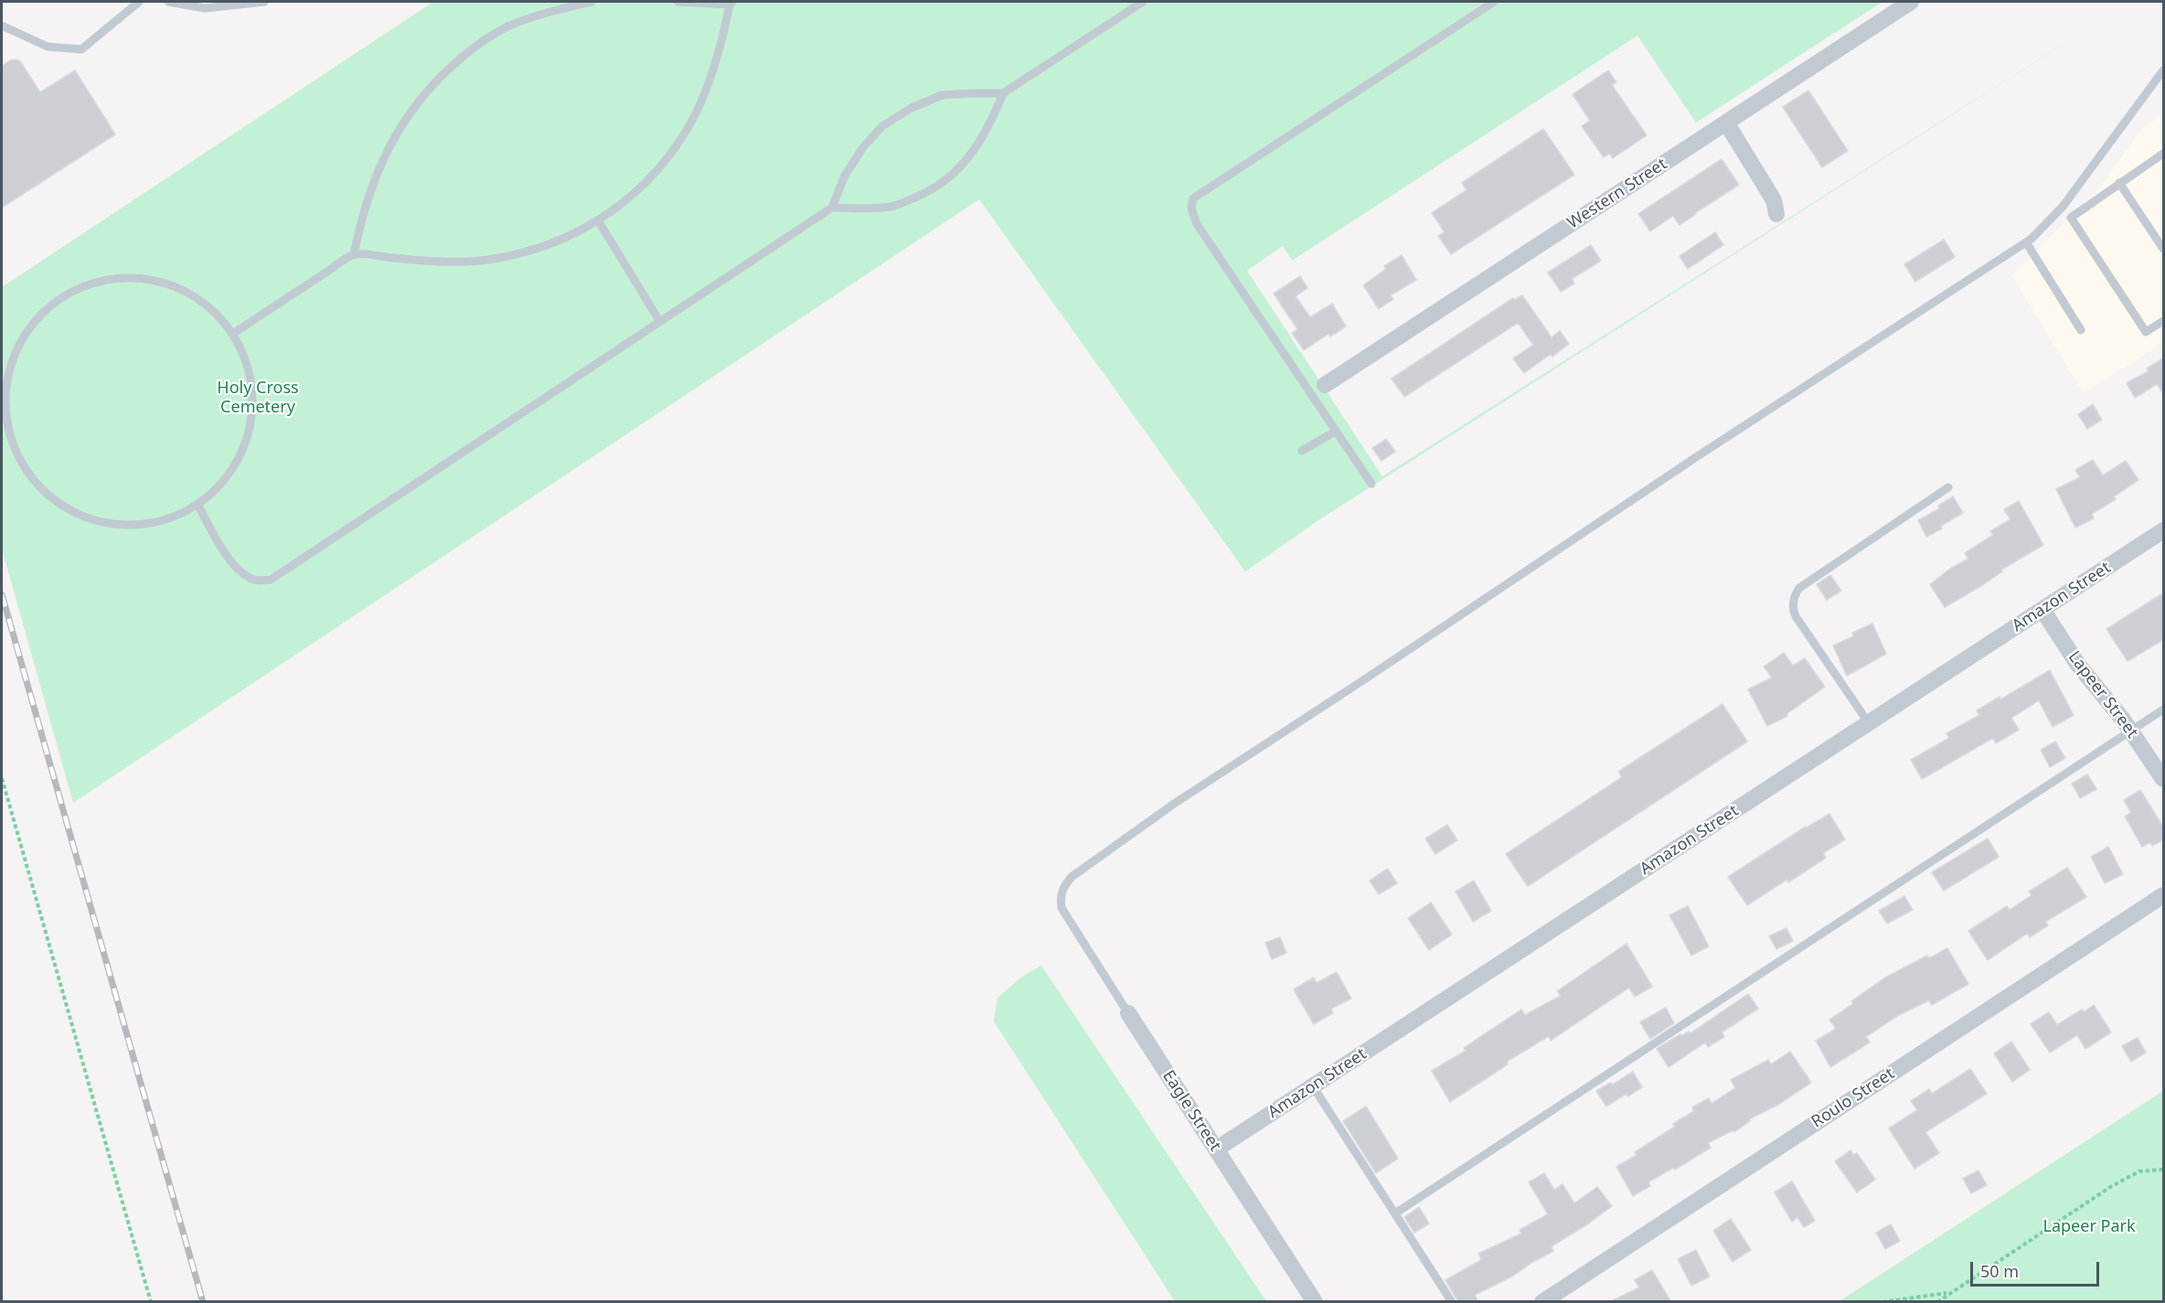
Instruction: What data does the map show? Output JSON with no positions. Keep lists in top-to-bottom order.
{
  "streets": {
    "street": [
      "Western Street",
      "Amazon Street",
      "Lapeer Street",
      "Roulo Street",
      "Eagle Street"
    ]
  },
  "crossings": [
    ["Amazon Street", "Lapeer Street"],
    ["Amazon Street", "Eagle Street"]
  ],
  "parks": ["Holy Cross Cemetery", "Lapeer Park"],
  "scale_bar": "50 m"
}
